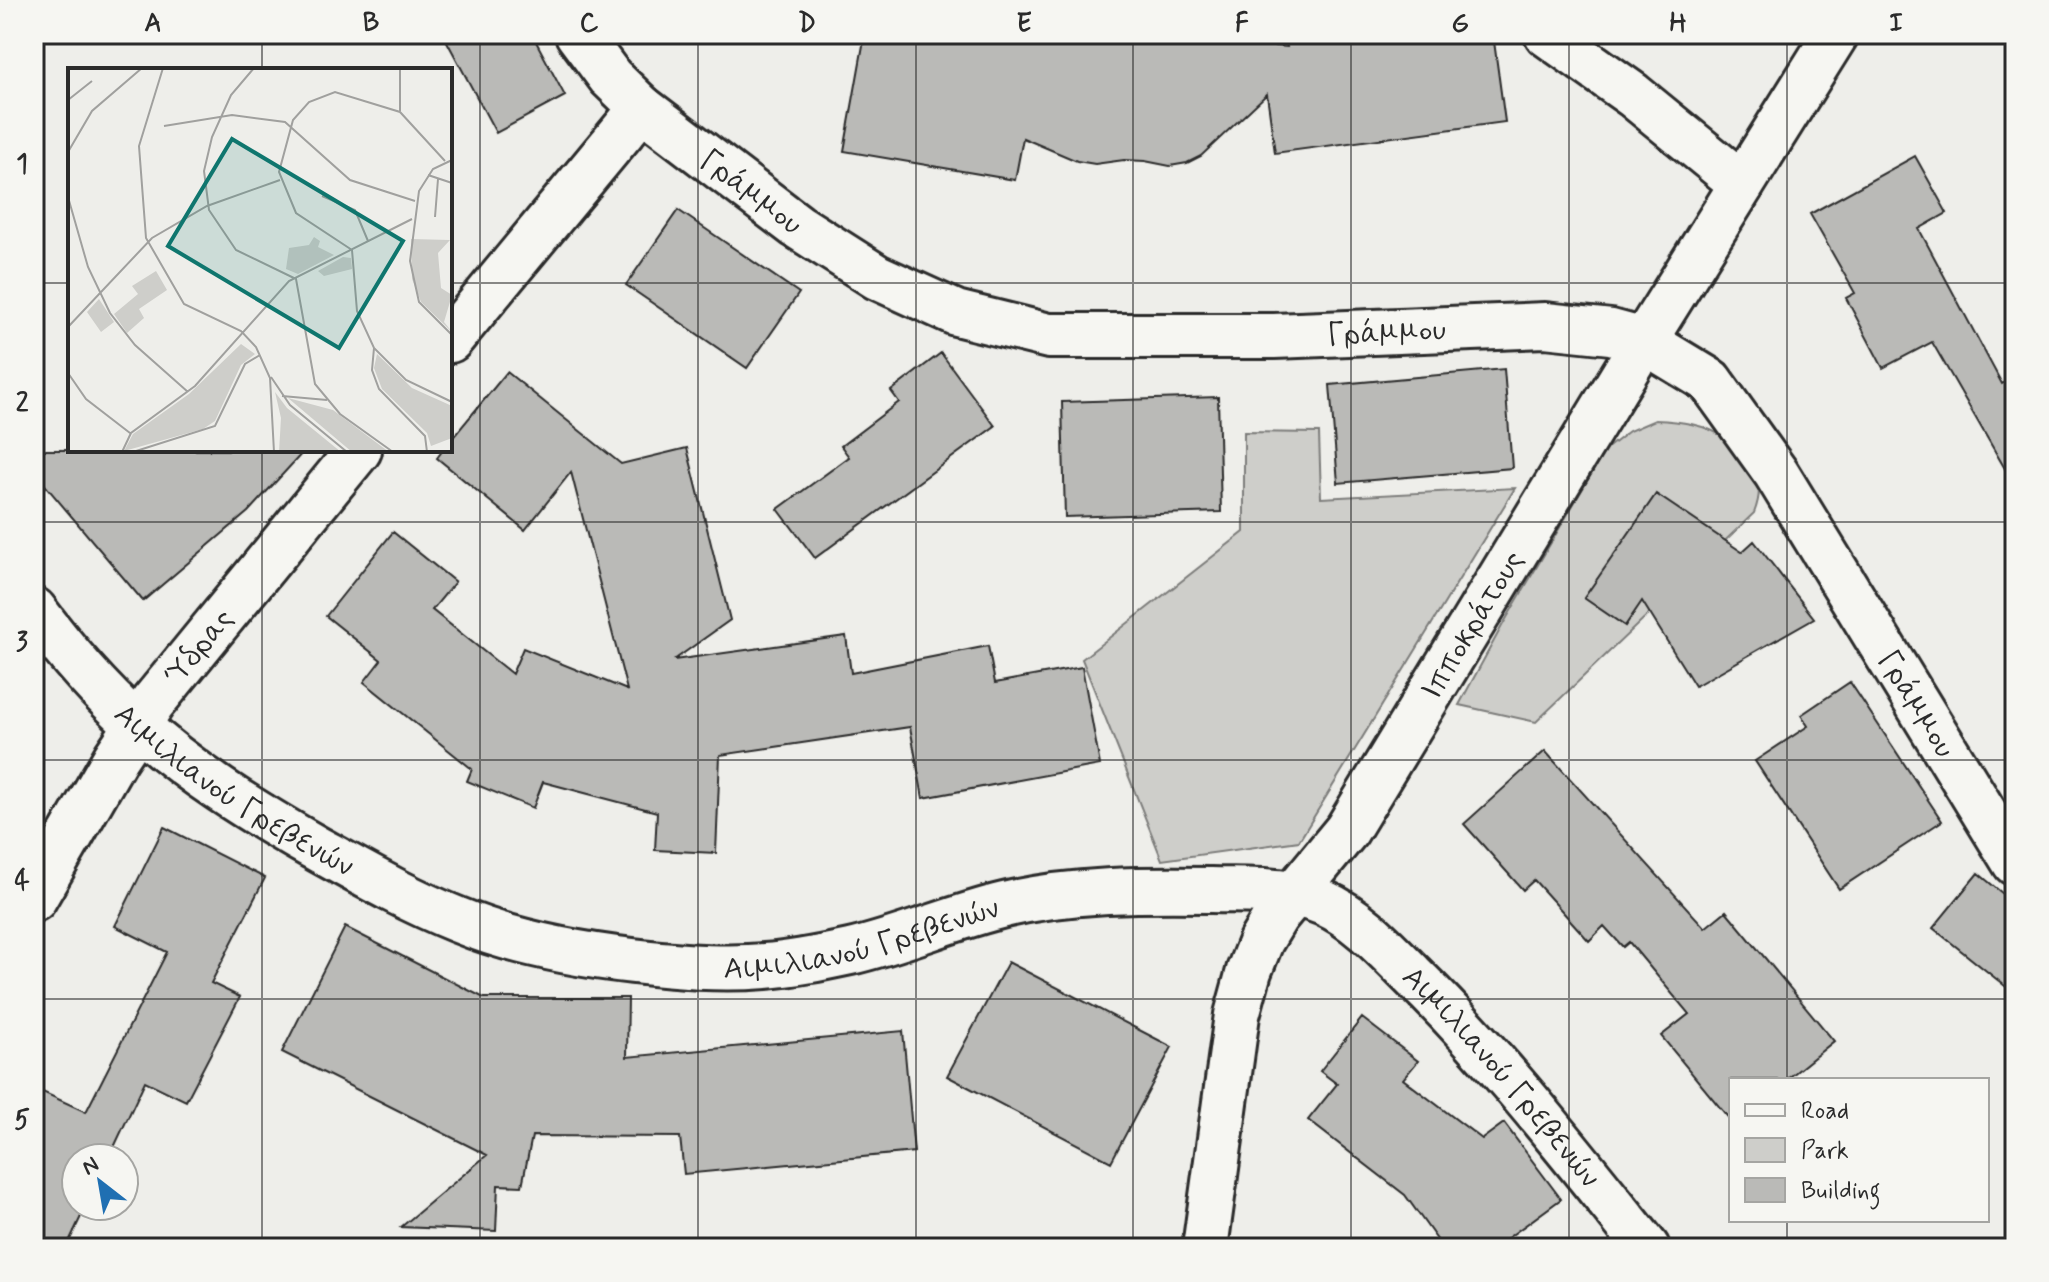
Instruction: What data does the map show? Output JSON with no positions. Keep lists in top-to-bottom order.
{
  "streets": {
    "street": [
      "Γράμμου",
      "Ιπποκράτους",
      "Ύδρας",
      "Αιμιλιανού Γρεβενών"
    ]
  },
  "crossings": [
    ["Γράμμου", "Ιπποκράτους"],
    ["Ιπποκράτους", "Αιμιλιανού Γρεβενών"],
    ["Ύδρας", "Αιμιλιανού Γρεβενών"]
  ],
  "legend": ["Road", "Park", "Building"],
  "north": "top left",
  "grid": {
    "columns": [
      "A",
      "B",
      "C",
      "D",
      "E",
      "F",
      "G",
      "H",
      "I"
    ],
    "rows": [
      "1",
      "2",
      "3",
      "4",
      "5"
    ]
  }
}
